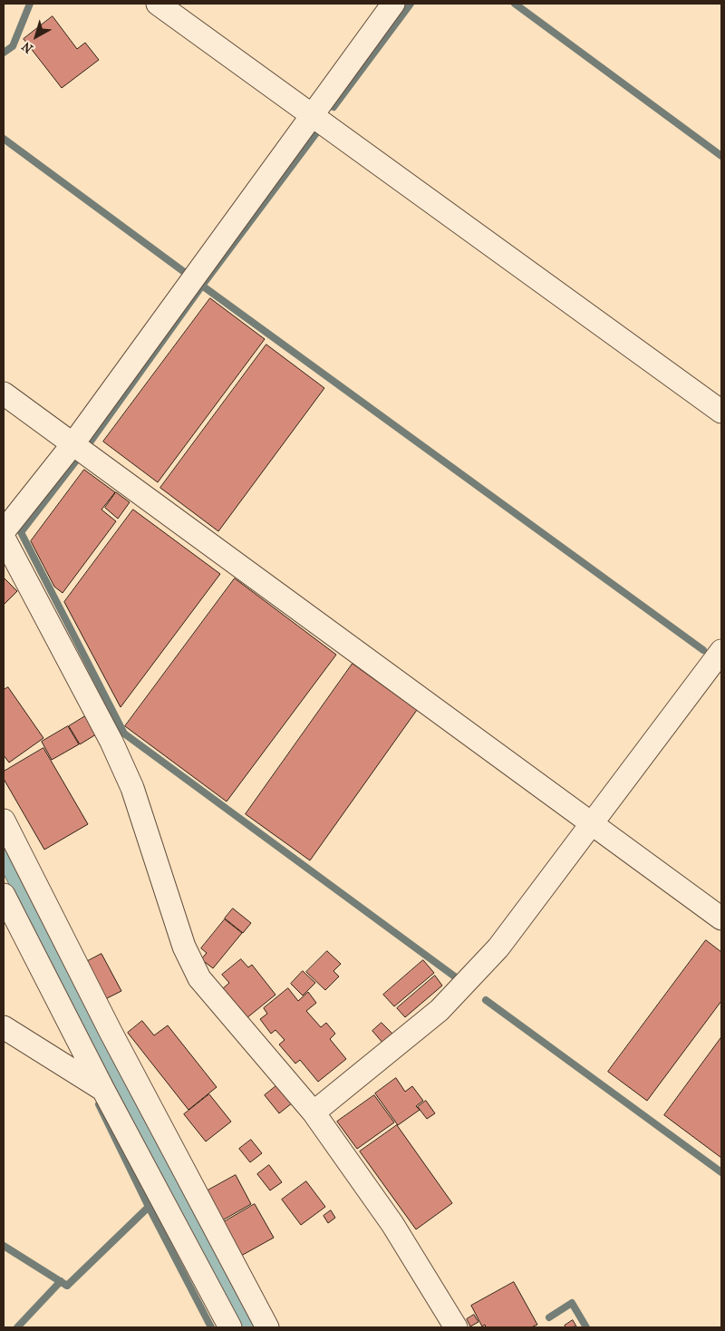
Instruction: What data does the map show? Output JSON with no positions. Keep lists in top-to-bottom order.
{
  "north": "bottom left"
}
